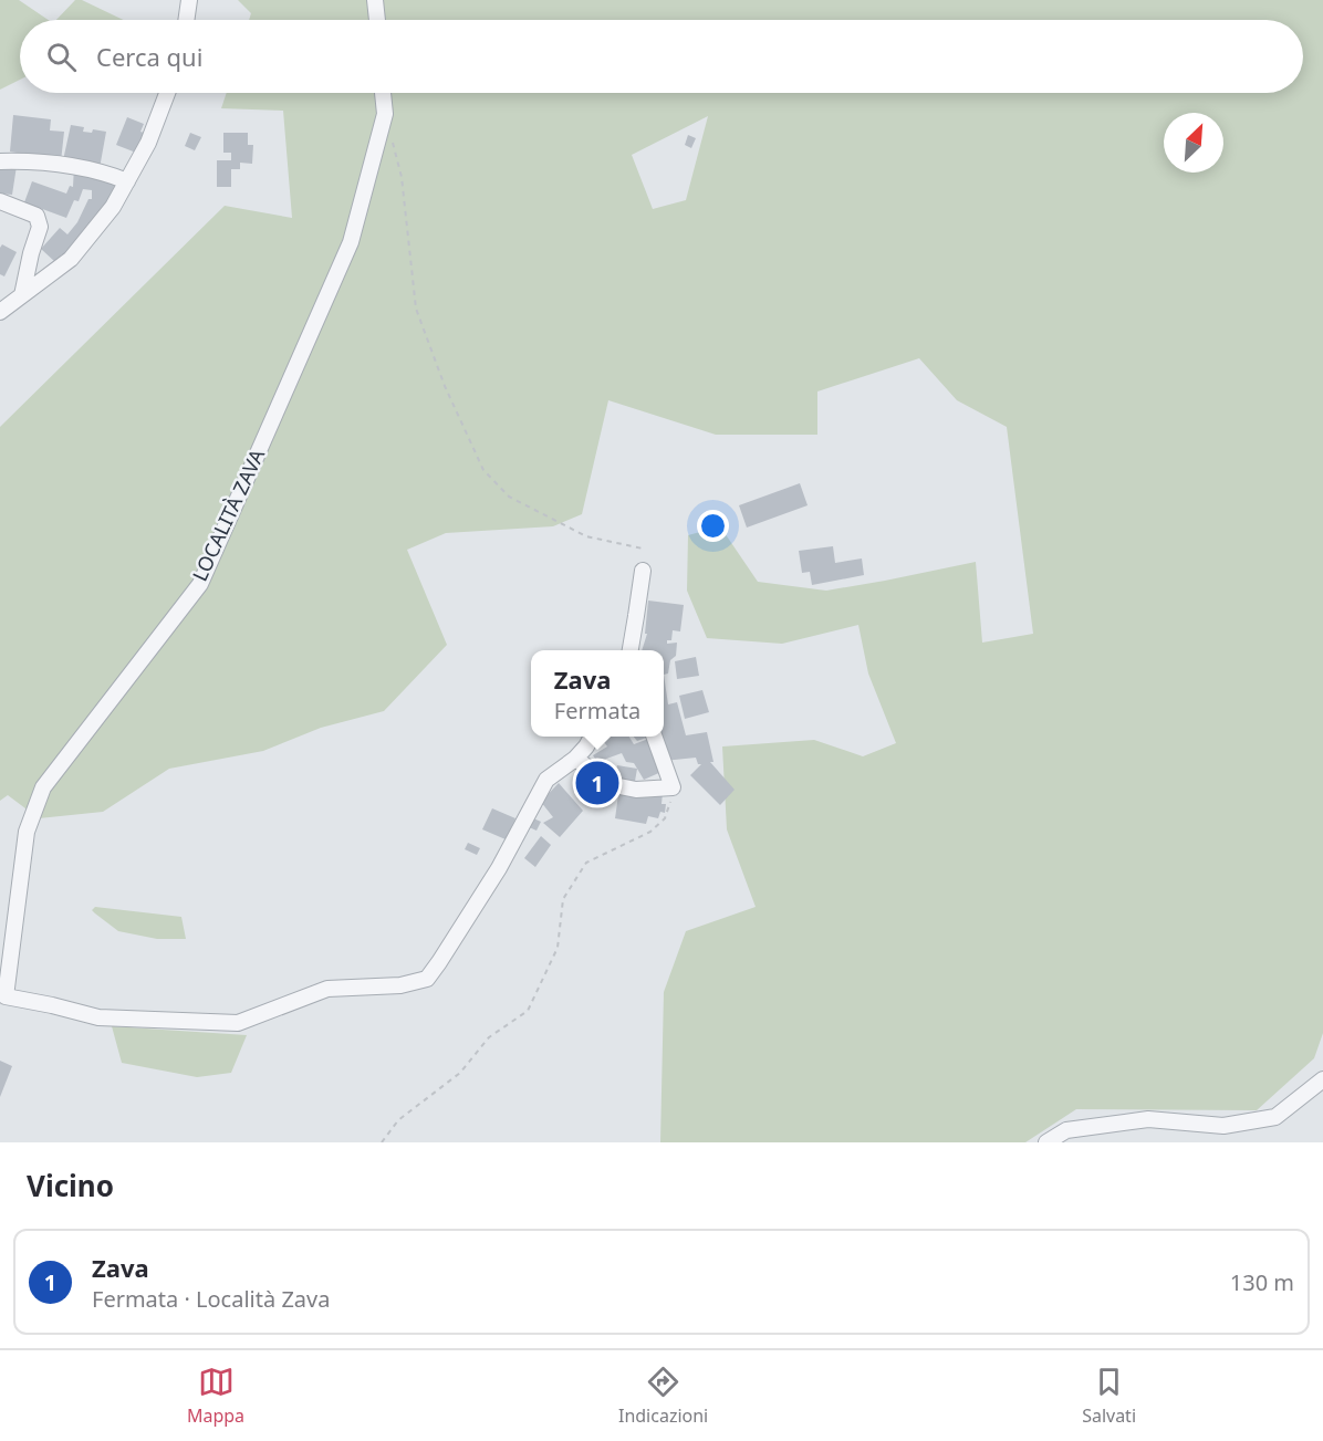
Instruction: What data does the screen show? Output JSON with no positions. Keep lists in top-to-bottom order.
{
  "streets": {
    "street": ["LOCALITÀ ZAVA"]
  },
  "north": "top right",
  "page": {
    "search": "Cerca qui",
    "popup": ["Zava", "Fermata"],
    "pins": "1",
    "heading": "Vicino",
    "list": [
      {
        "mark": "1",
        "name": "Zava",
        "note": "Fermata · Località Zava",
        "value": "130 m"
      }
    ],
    "nav": ["Mappa", "Indicazioni", "Salvati"]
  }
}
